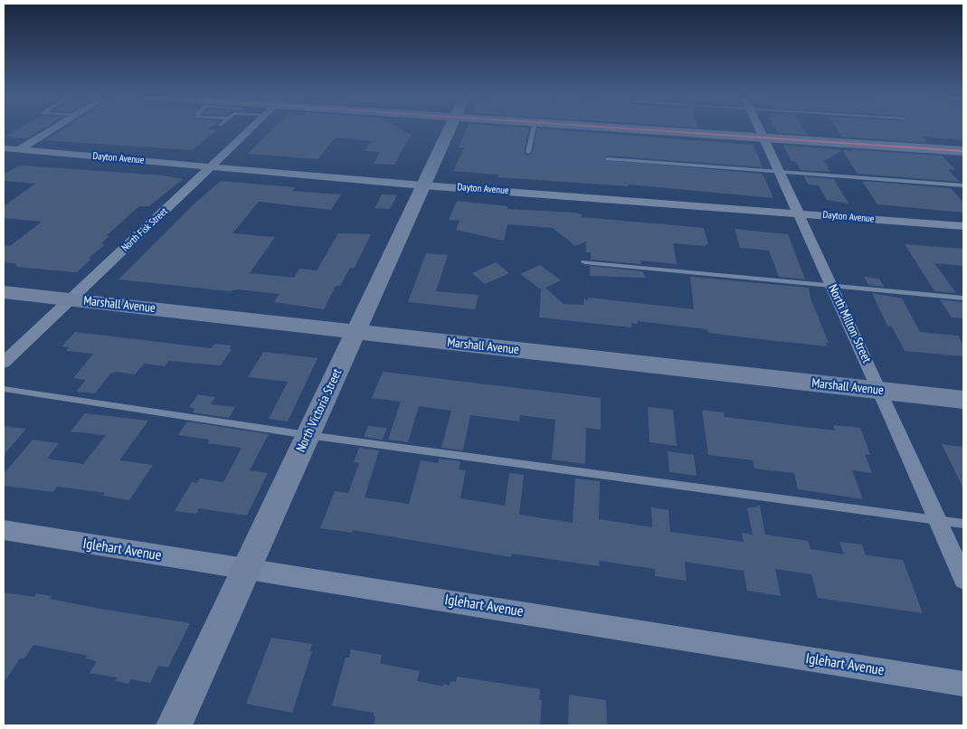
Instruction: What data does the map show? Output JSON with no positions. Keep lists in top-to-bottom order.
{
  "streets": {
    "street": [
      "Dayton Avenue",
      "North Fisk Street",
      "Marshall Avenue",
      "North Milton Street",
      "North Victoria Street",
      "Iglehart Avenue"
    ]
  },
  "crossings": [
    ["Dayton Avenue", "North Fisk Street"],
    ["Dayton Avenue", "North Milton Street"],
    ["Dayton Avenue", "North Victoria Street"],
    ["North Fisk Street", "Marshall Avenue"],
    ["Marshall Avenue", "North Milton Street"],
    ["Marshall Avenue", "North Victoria Street"],
    ["North Victoria Street", "Iglehart Avenue"]
  ]
}
